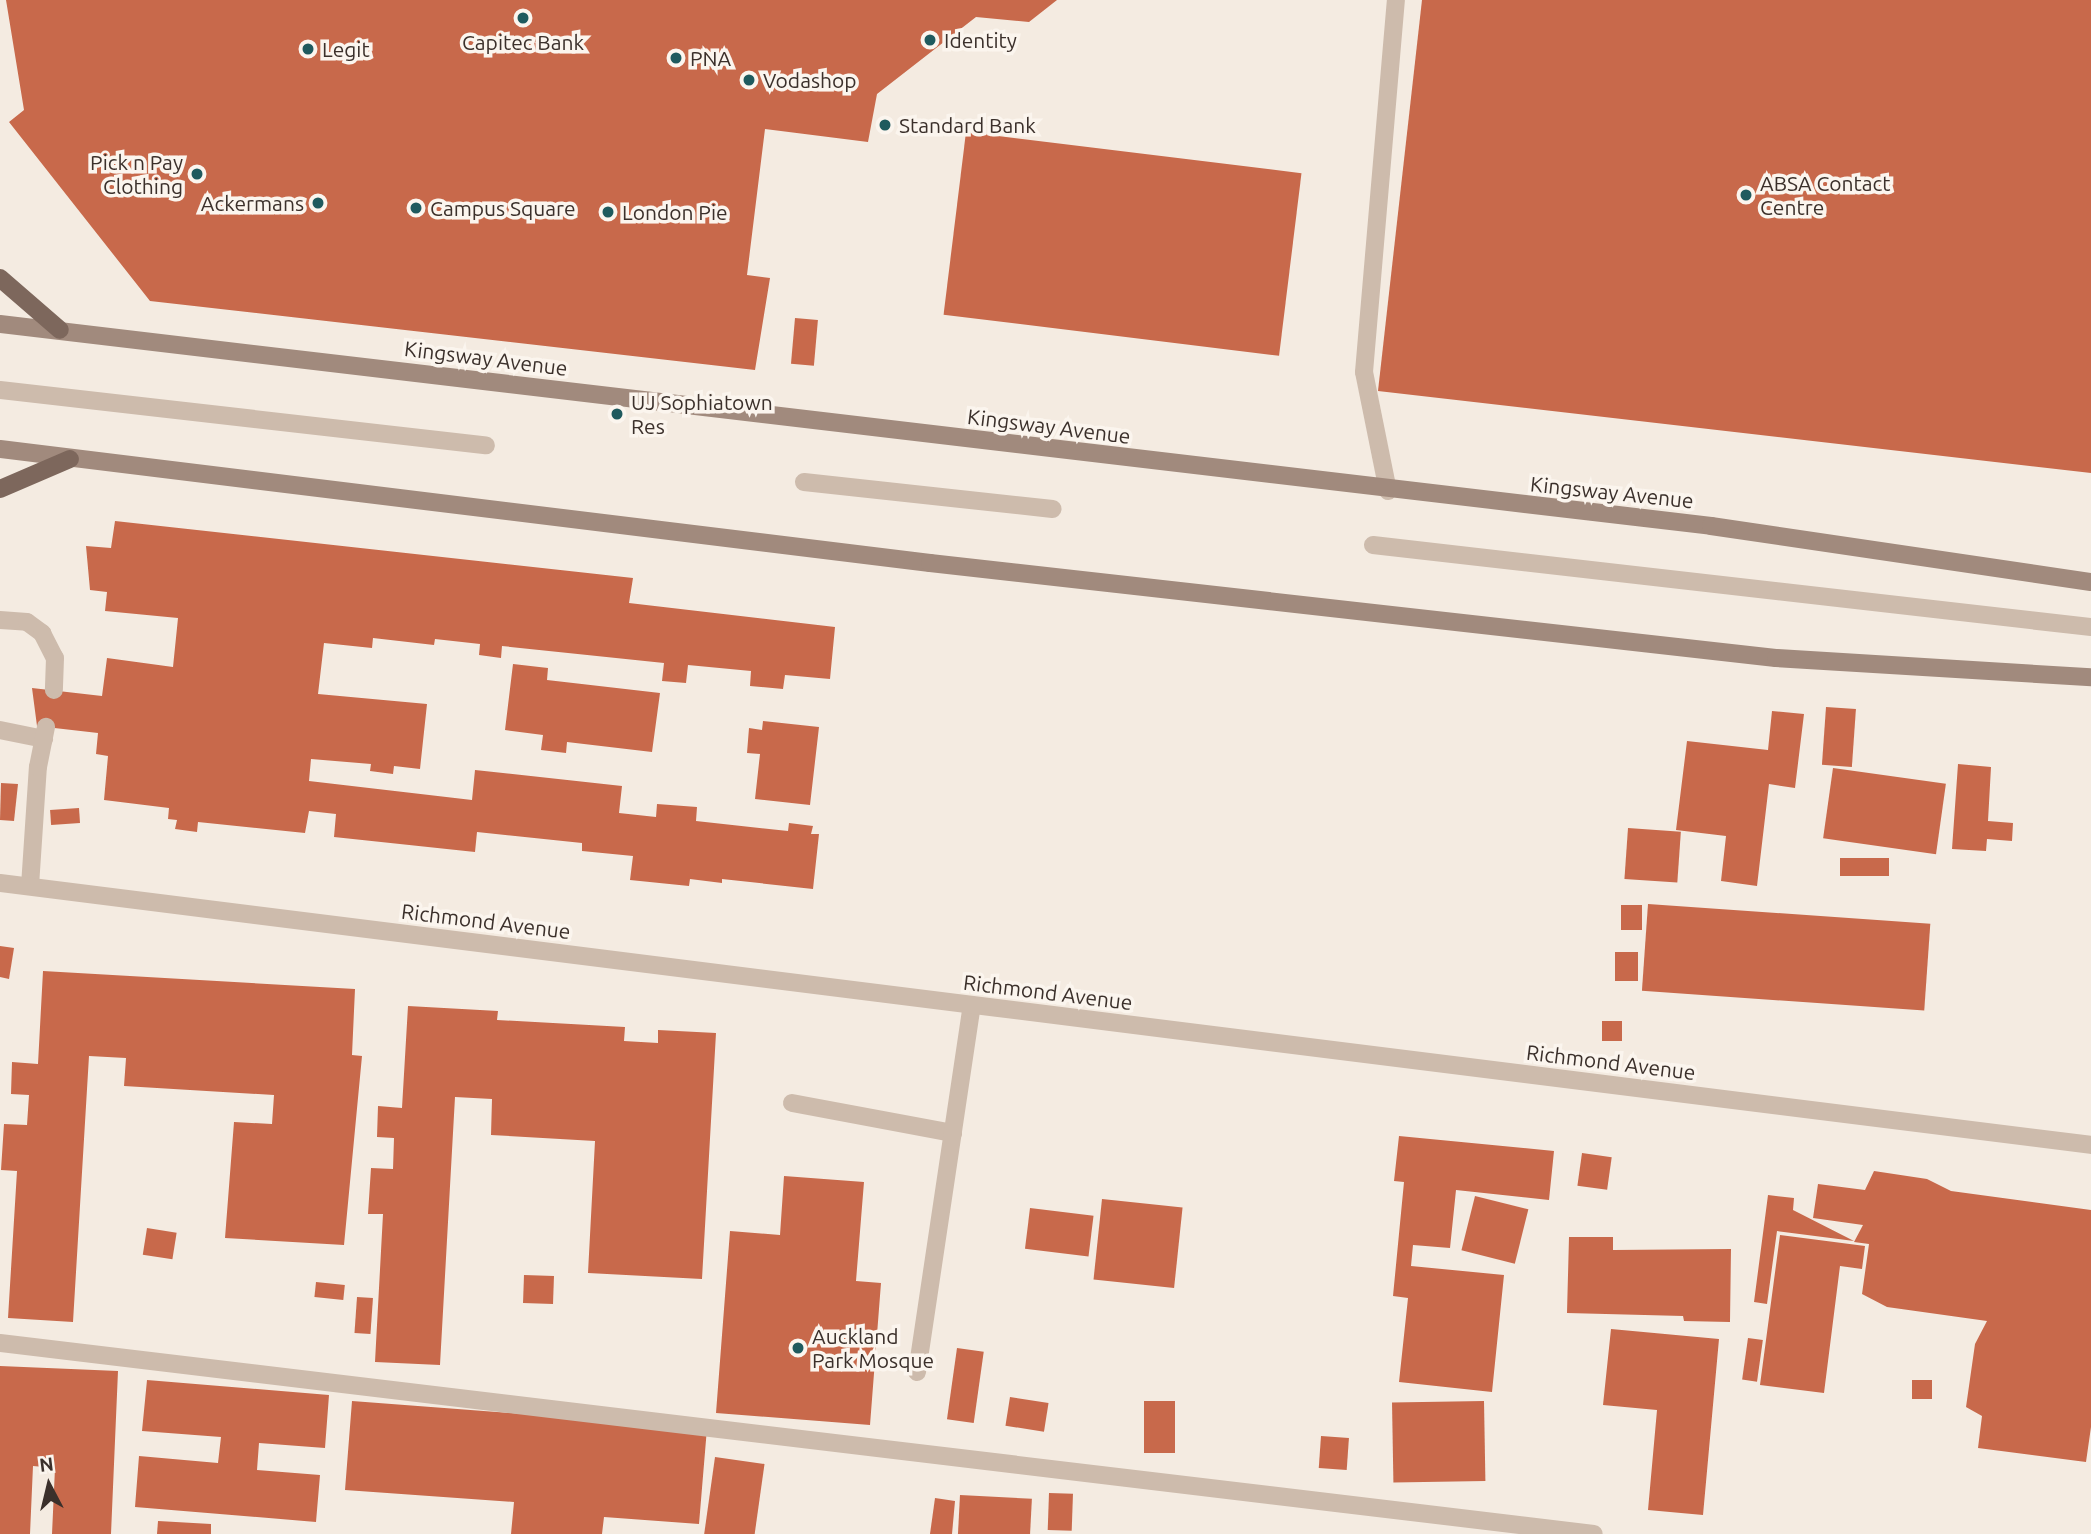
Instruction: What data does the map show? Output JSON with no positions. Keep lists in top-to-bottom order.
{
  "streets": {
    "main road": ["Kingsway Avenue"],
    "street": ["Richmond Avenue"]
  },
  "places": [
    "Capitec Bank",
    "Identity",
    "Legit",
    "PNA",
    "Vodashop",
    "Standard Bank",
    "Pick n Pay Clothing",
    "ABSA Contact Centre",
    "Ackermans",
    "Campus Square",
    "London Pie",
    "UJ Sophiatown Res",
    "Auckland Park Mosque"
  ],
  "north": "top"
}
